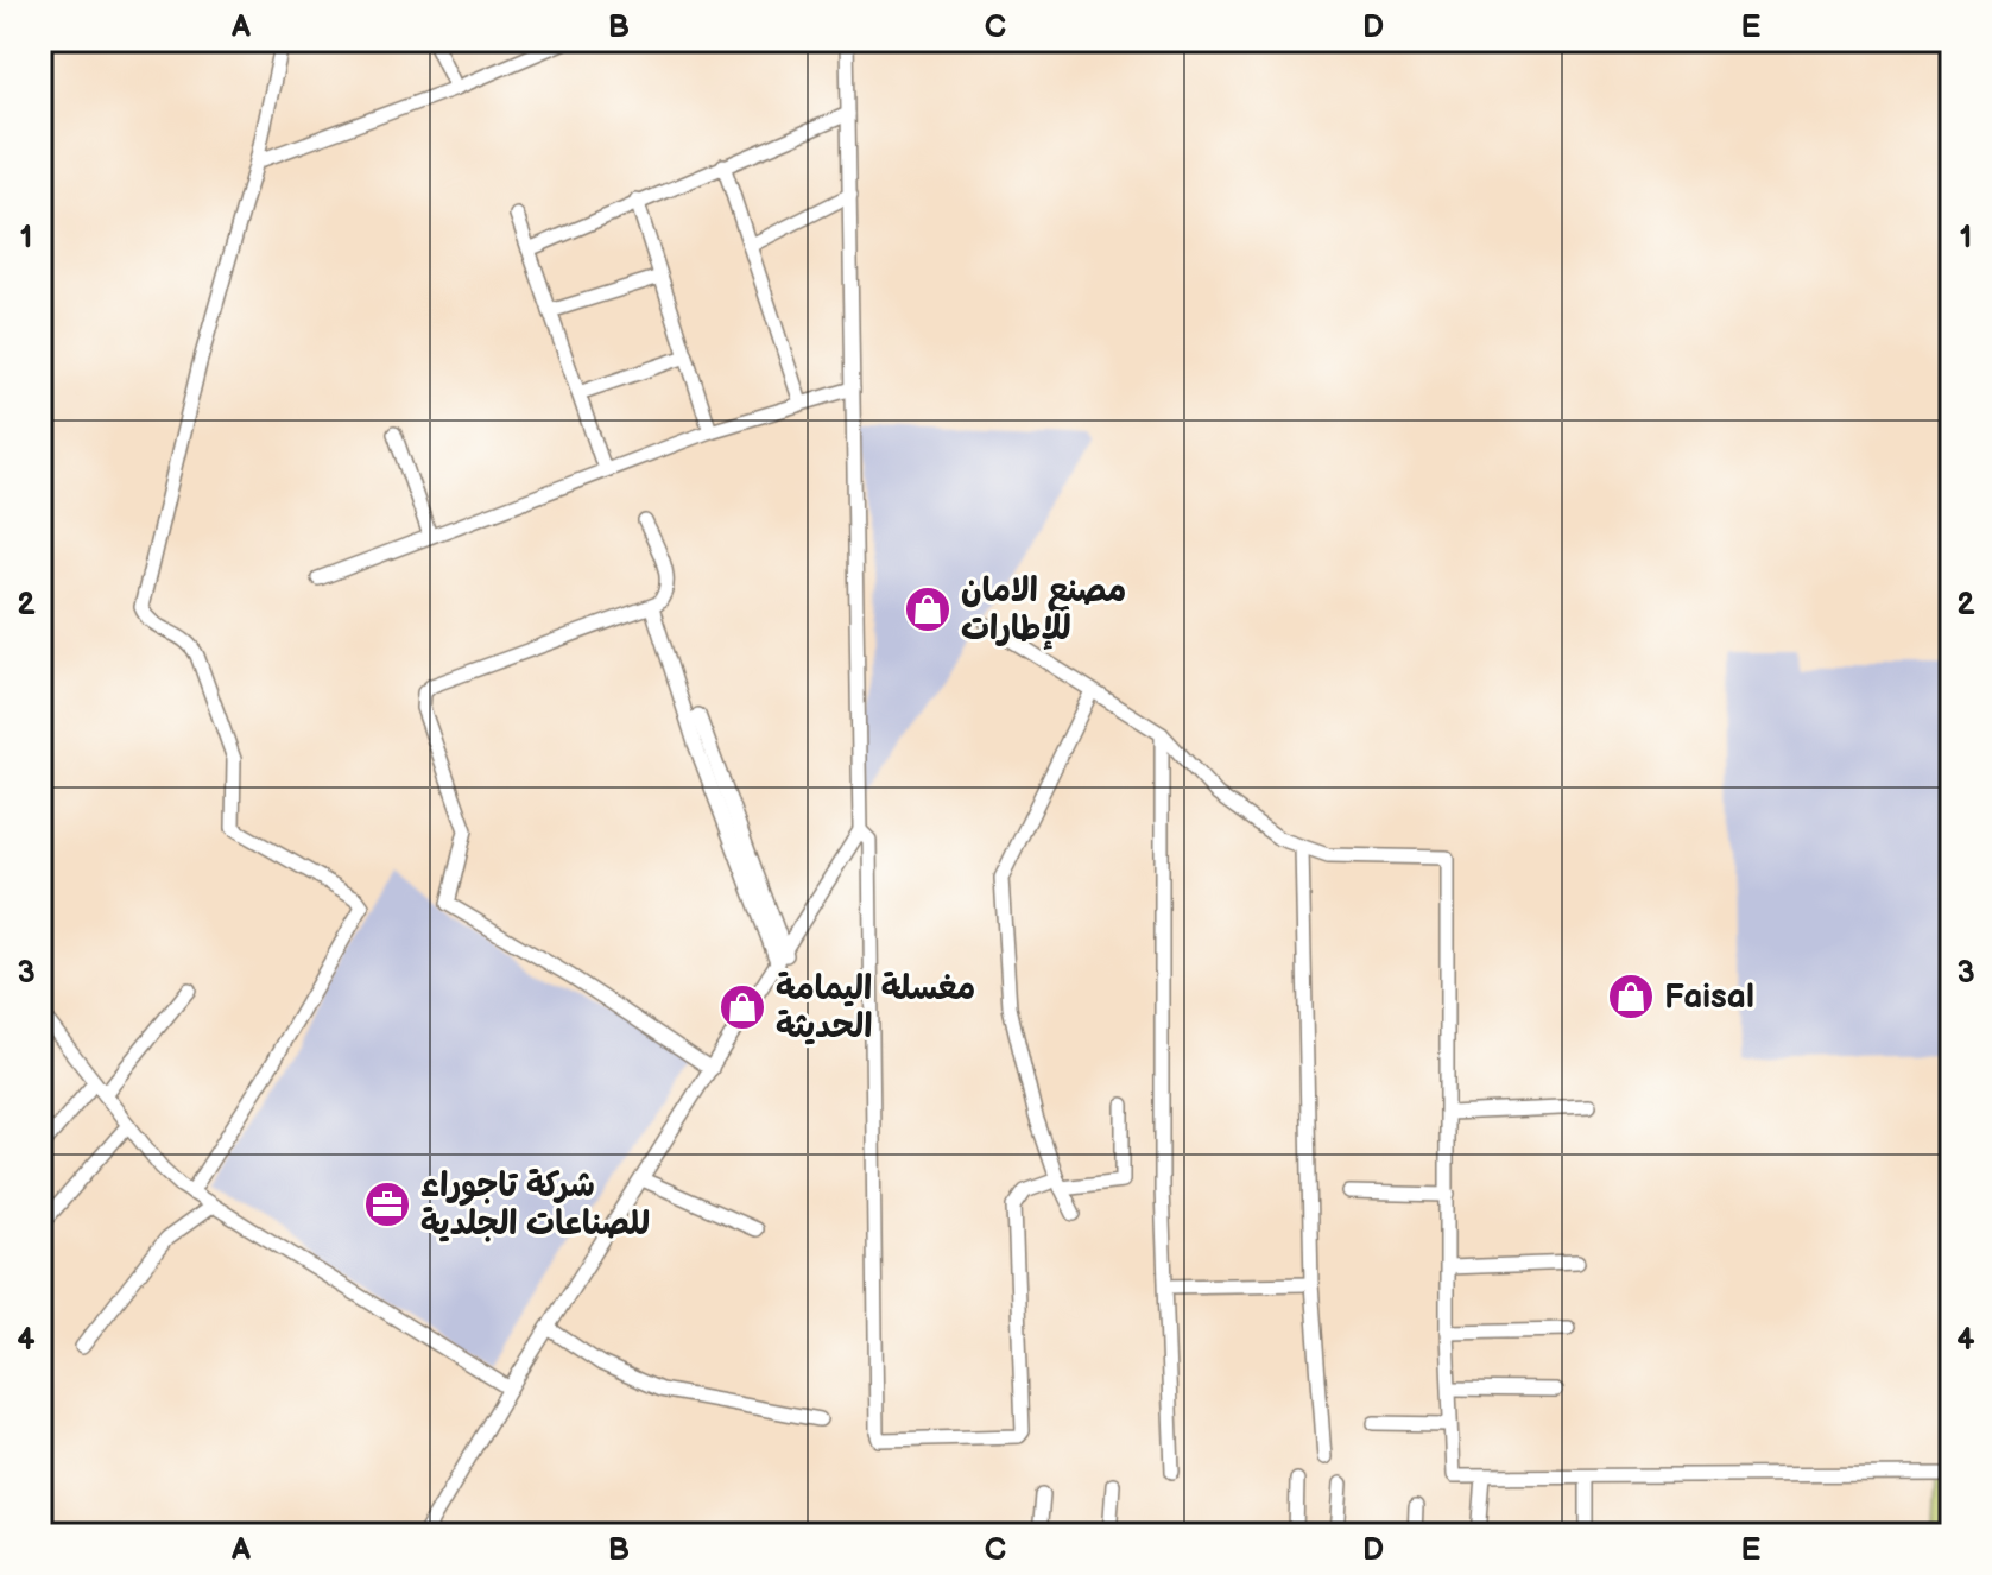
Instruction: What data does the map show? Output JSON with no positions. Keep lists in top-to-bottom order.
{
  "places": {
    "shop": ["مصنع الامان للإطارات", "Faisal", "مغسلة اليمامة الحديثة"],
    "office": ["شركة تاجوراء للصناعات الجلدية"]
  },
  "grid": {
    "columns": [
      "A",
      "B",
      "C",
      "D",
      "E"
    ],
    "rows": [
      "1",
      "2",
      "3",
      "4"
    ]
  }
}
